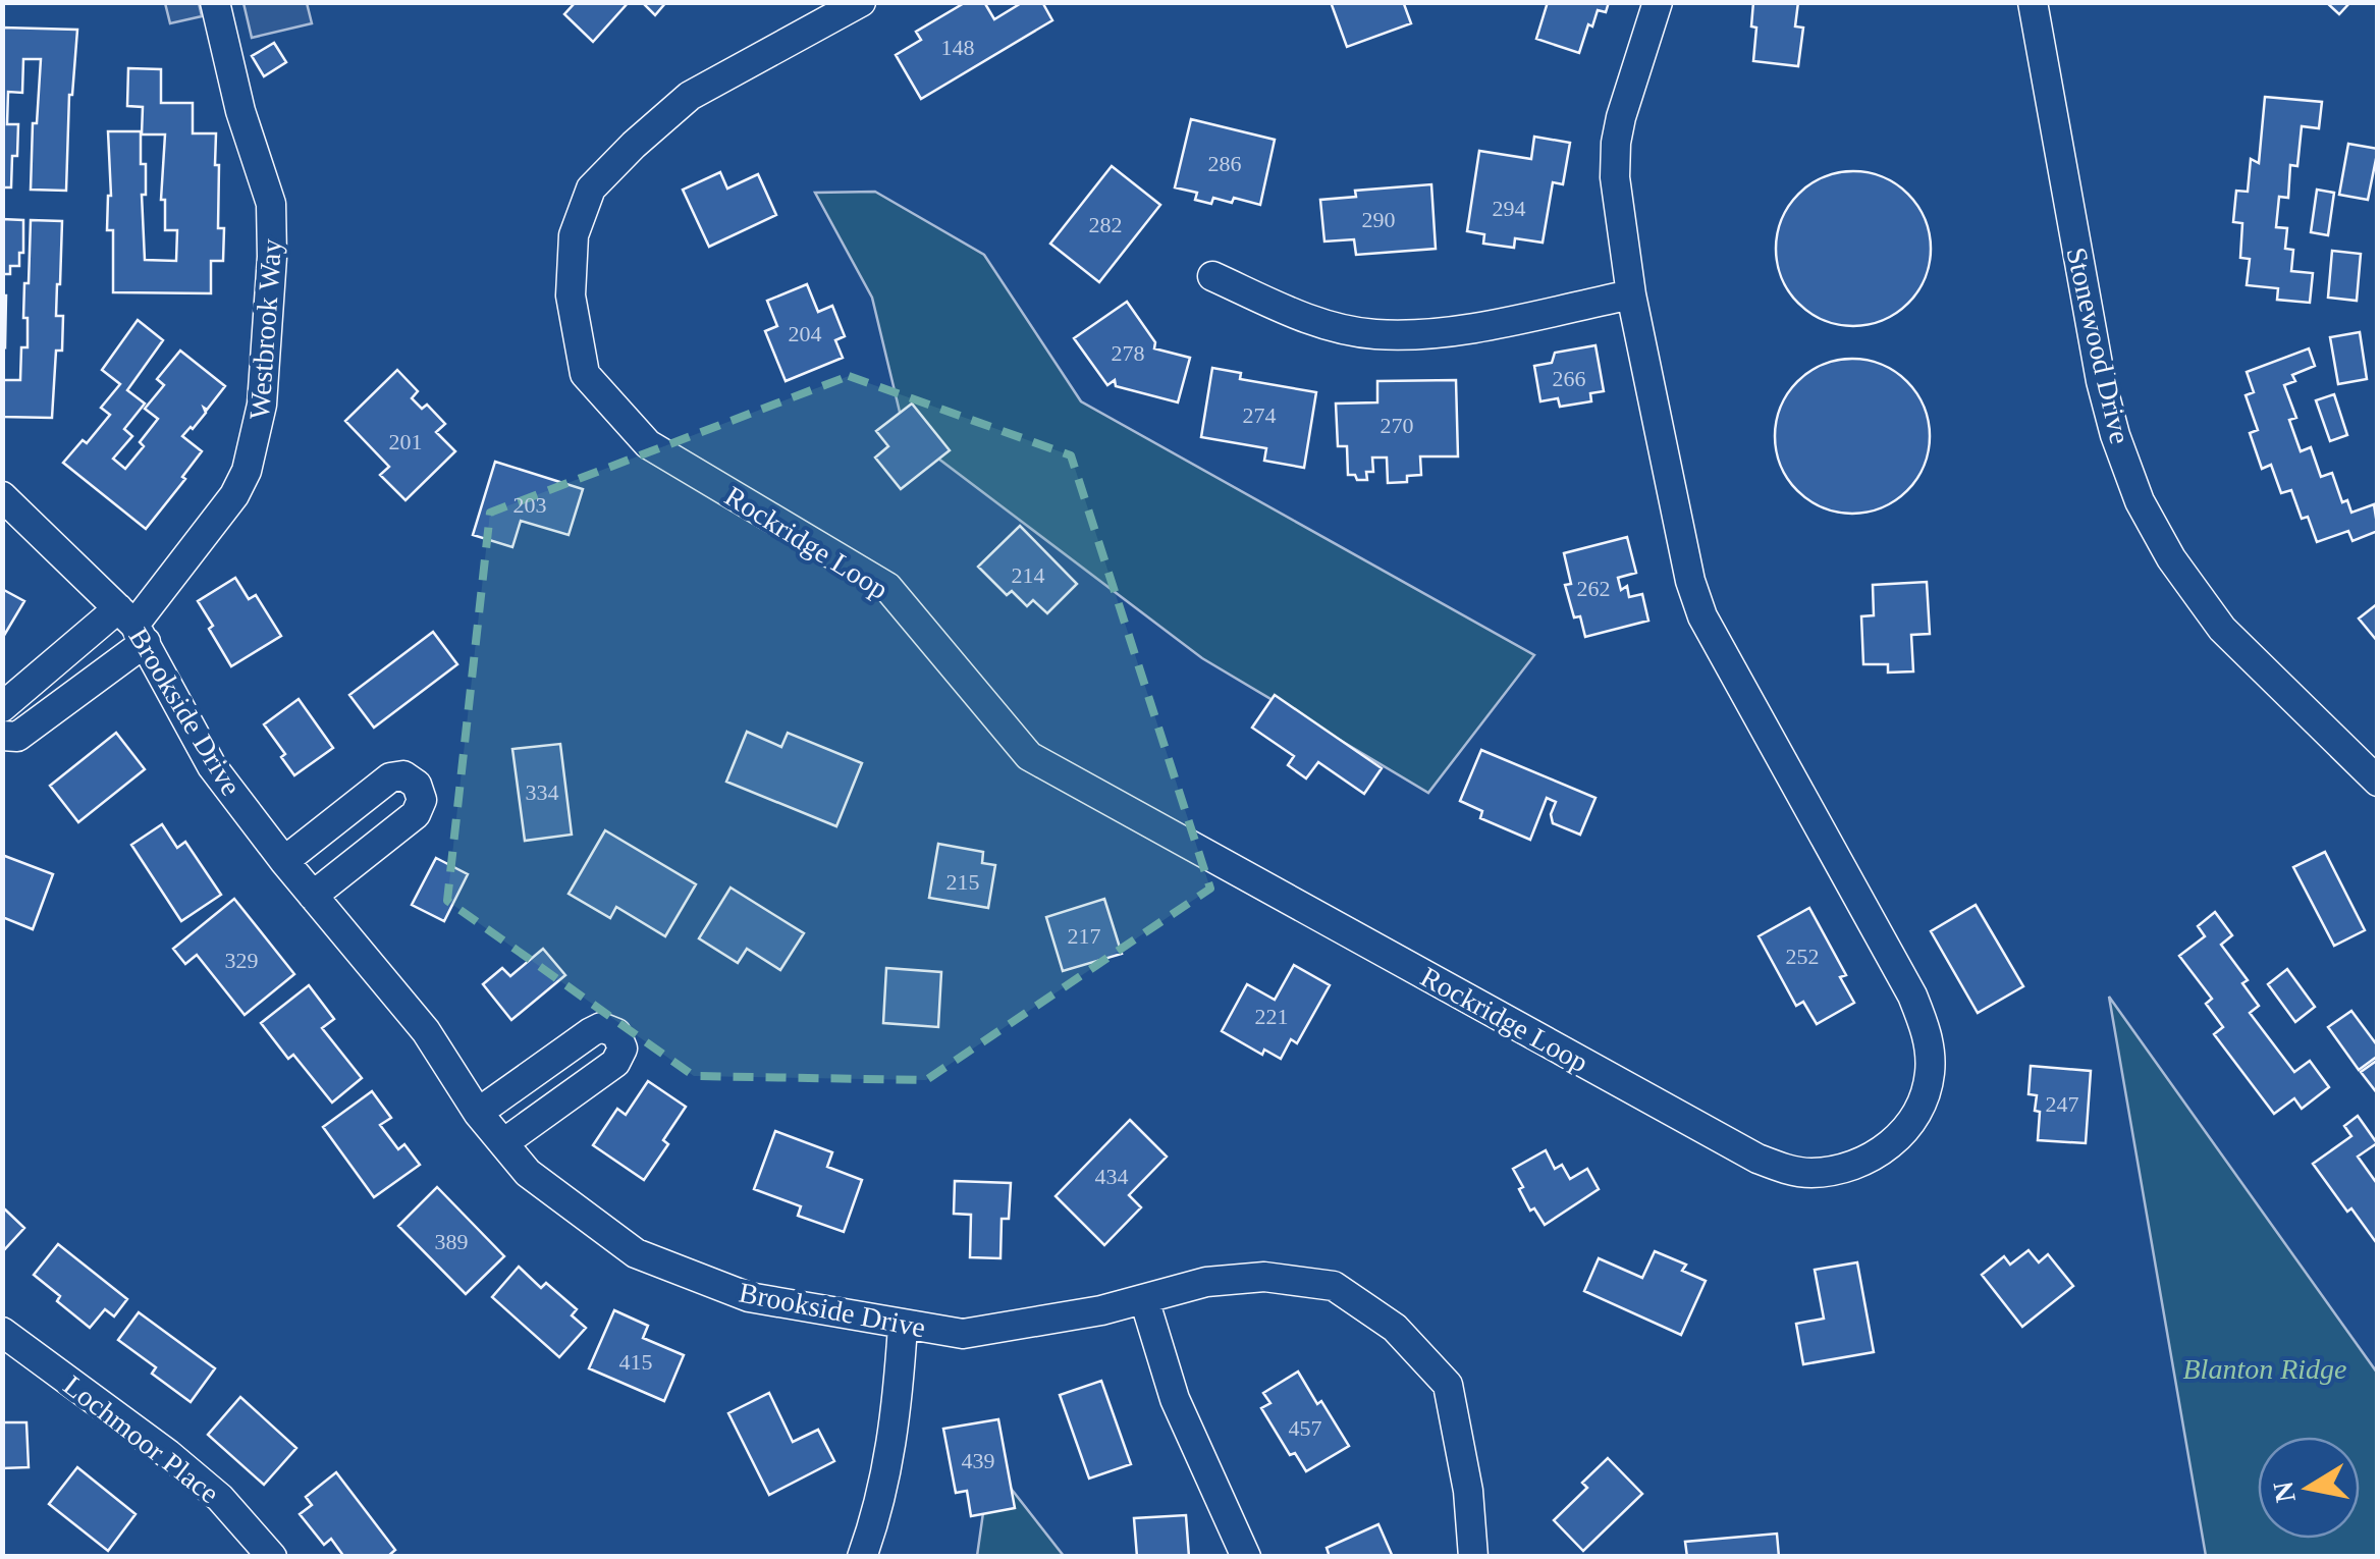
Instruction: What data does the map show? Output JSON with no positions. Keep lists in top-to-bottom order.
{
  "streets": {
    "street": [
      "Westbrook Way",
      "Stonewood Drive",
      "Rockridge Loop",
      "Brookside Drive",
      "Lochmoor Place"
    ]
  },
  "crossings": [
    ["Westbrook Way", "Brookside Drive"]
  ],
  "parks": ["Blanton Ridge"],
  "house_numbers": [
    "148",
    "286",
    "294",
    "290",
    "282",
    "204",
    "278",
    "266",
    "274",
    "270",
    "201",
    "203",
    "214",
    "262",
    "334",
    "215",
    "217",
    "252",
    "329",
    "221",
    "247",
    "434",
    "389",
    "415",
    "457",
    "439"
  ],
  "north": "left"
}
